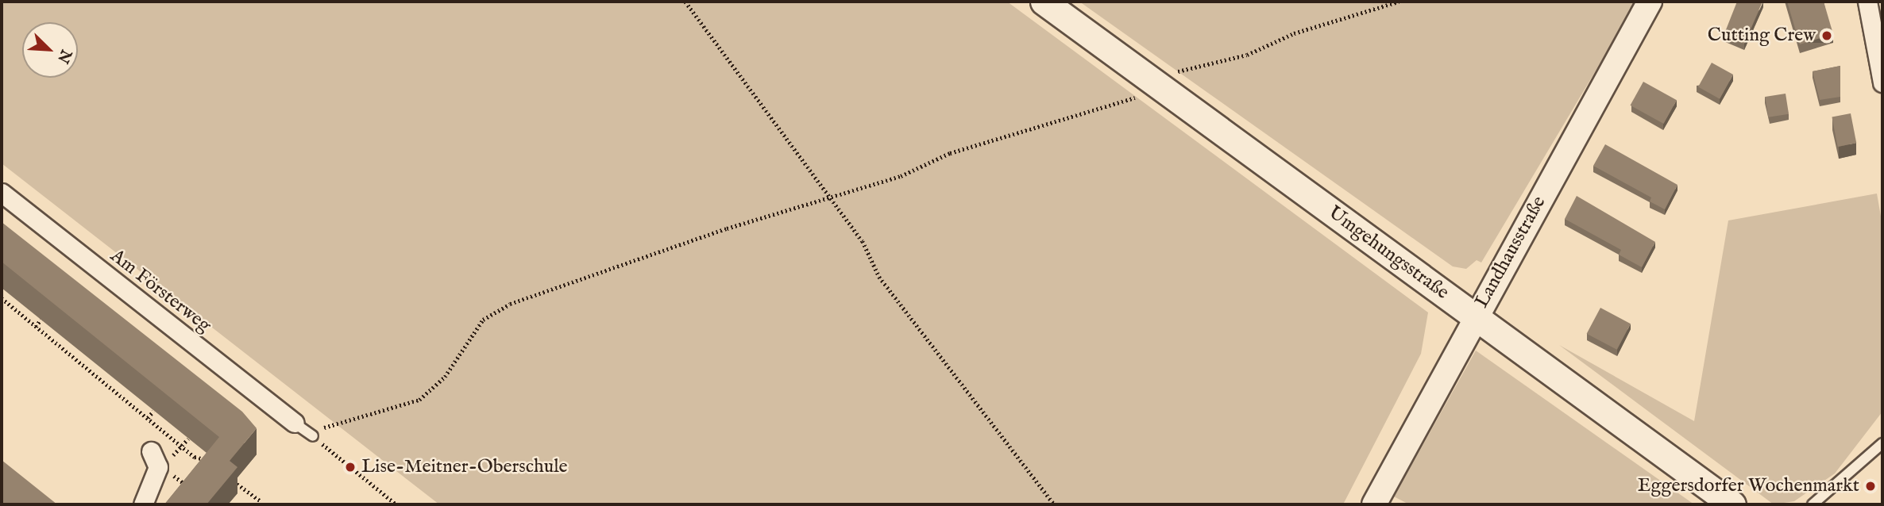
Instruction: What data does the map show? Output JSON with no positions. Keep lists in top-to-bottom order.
{
  "streets": {
    "main road": ["Umgehungsstraße"],
    "street": ["Landhausstraße", "Am Försterweg"]
  },
  "crossings": [
    ["Landhausstraße", "Umgehungsstraße"]
  ],
  "places": ["Cutting Crew", "Lise-Meitner-Oberschule", "Eggersdorfer Wochenmarkt"],
  "north": "bottom right"
}
